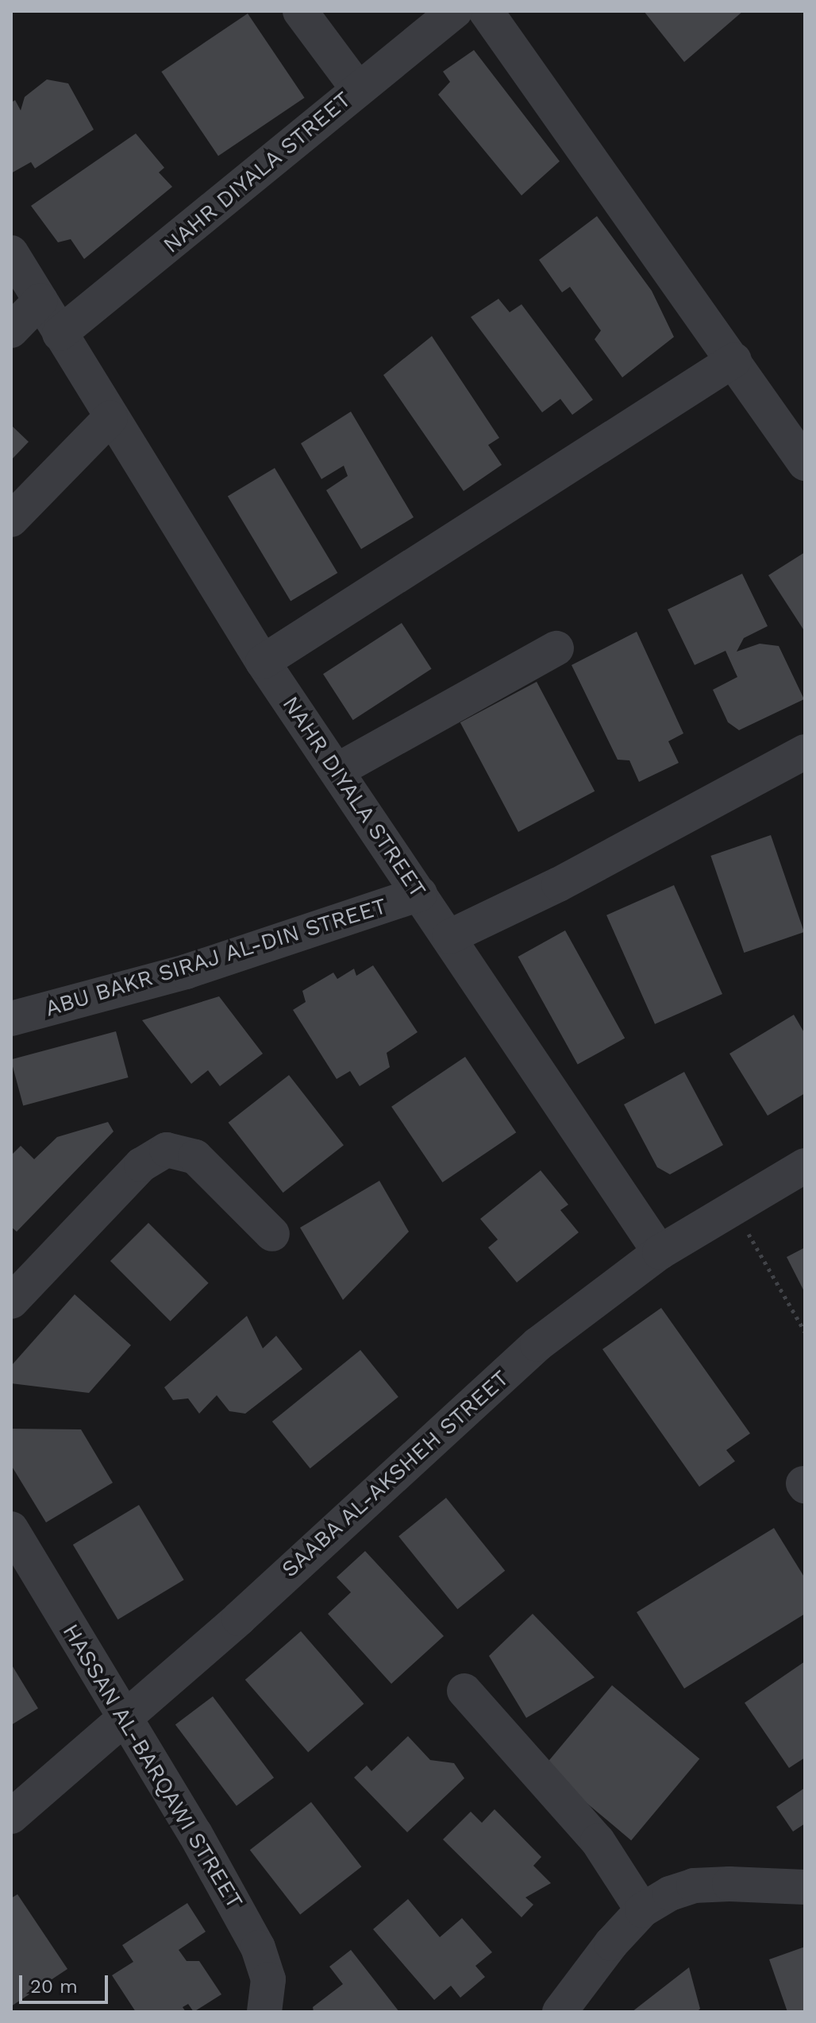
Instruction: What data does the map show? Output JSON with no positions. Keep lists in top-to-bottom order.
{
  "streets": {
    "street": [
      "NAHR DIYALA STREET",
      "ABU BAKR SIRAJ AL-DIN STREET",
      "SAABA AL-AKSHEH STREET",
      "HASSAN AL-BARQAWI STREET"
    ]
  },
  "crossings": [
    ["NAHR DIYALA STREET", "ABU BAKR SIRAJ AL-DIN STREET"],
    ["NAHR DIYALA STREET", "SAABA AL-AKSHEH STREET"],
    ["SAABA AL-AKSHEH STREET", "HASSAN AL-BARQAWI STREET"]
  ],
  "scale_bar": "20 m"
}
